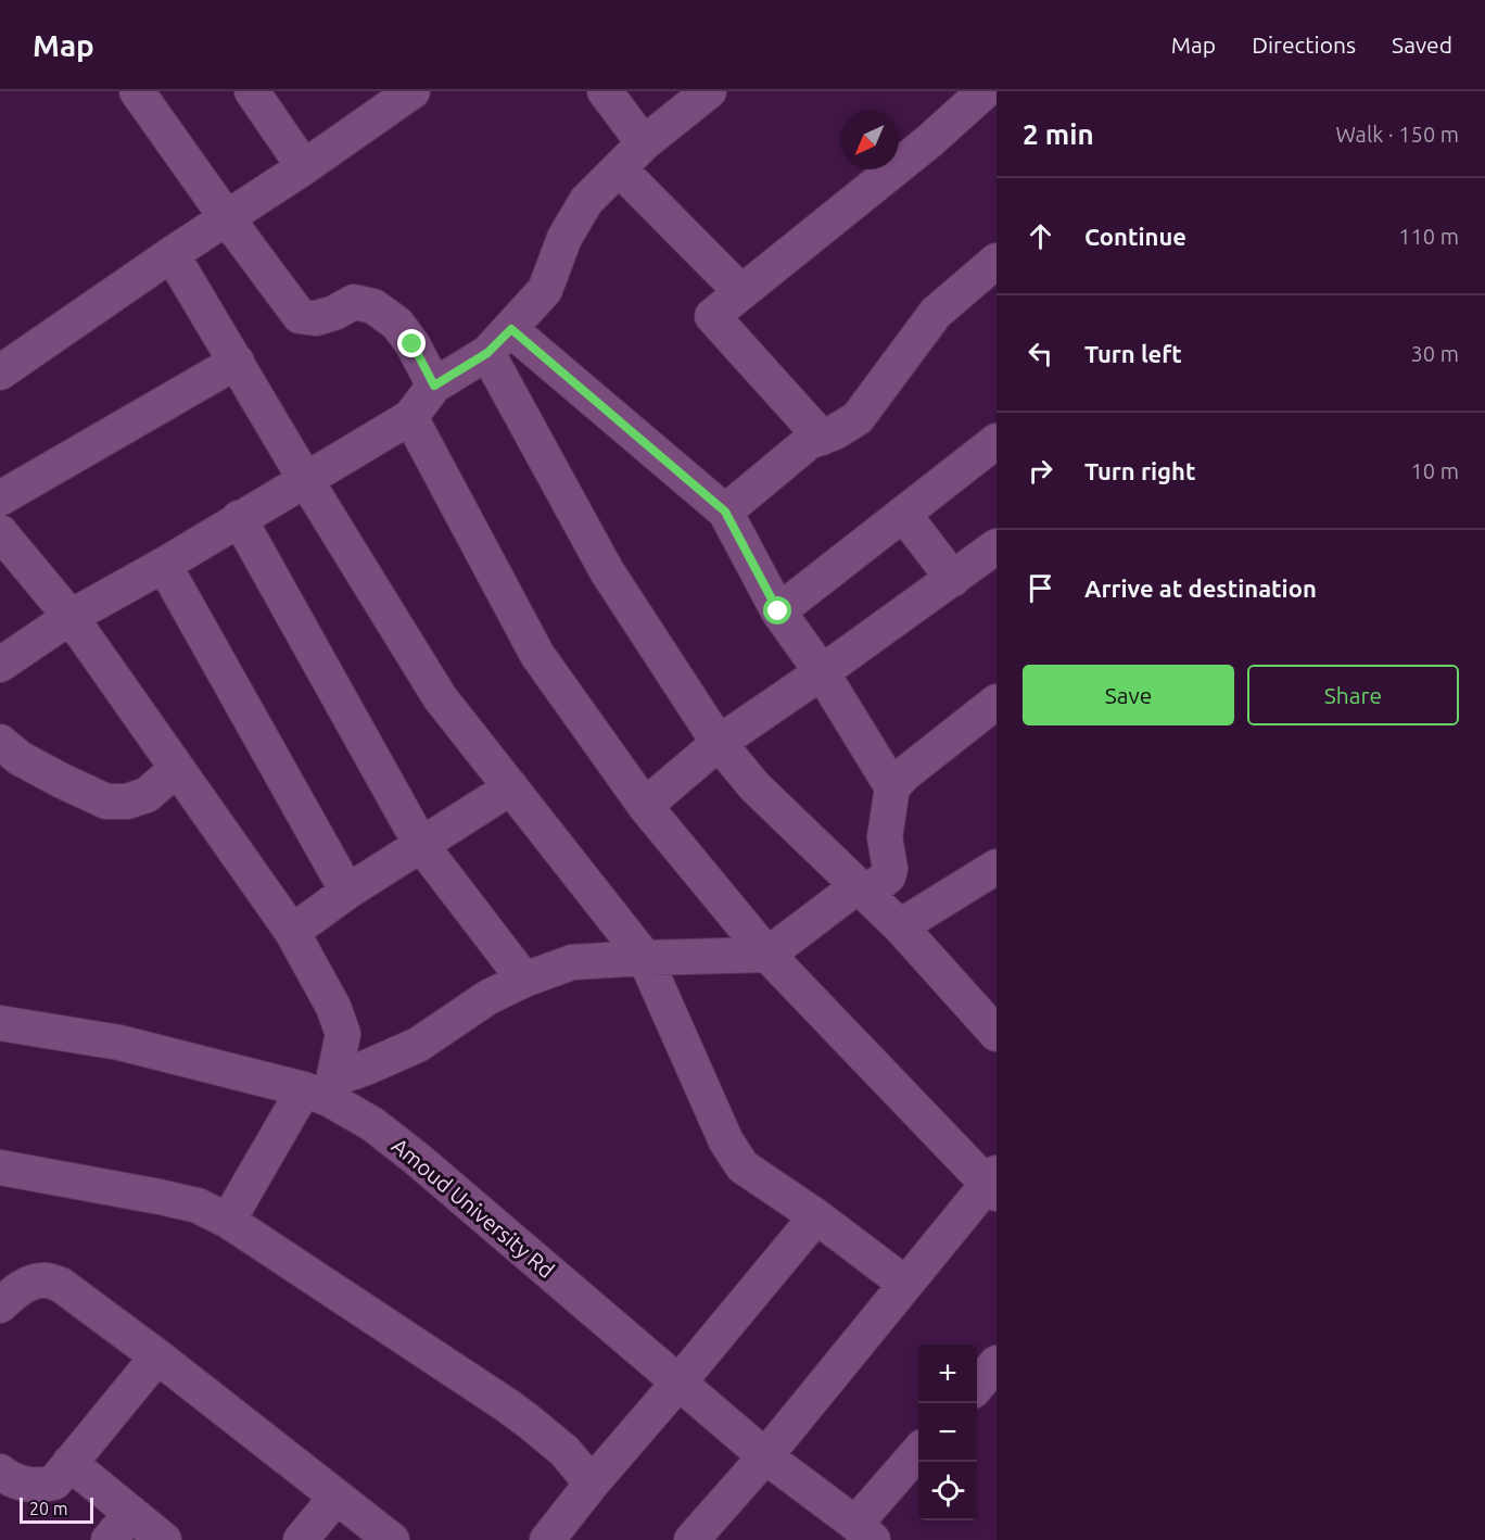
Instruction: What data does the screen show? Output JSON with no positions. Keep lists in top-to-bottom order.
{
  "streets": {
    "street": ["Amoud University Rd"]
  },
  "scale_bar": "20 m",
  "north": "bottom left",
  "page": {
    "header": "Map",
    "nav": ["Map", "Directions", "Saved"],
    "heading": ["2 min", "Walk · 150 m"],
    "list": [
      ["Continue", "110 m"],
      ["Turn left", "30 m"],
      ["Turn right", "10 m"],
      "Arrive at destination"
    ],
    "buttons": ["Save", "Share"],
    "map_buttons": ["+", "−"],
    "scale": "20 m"
  }
}
